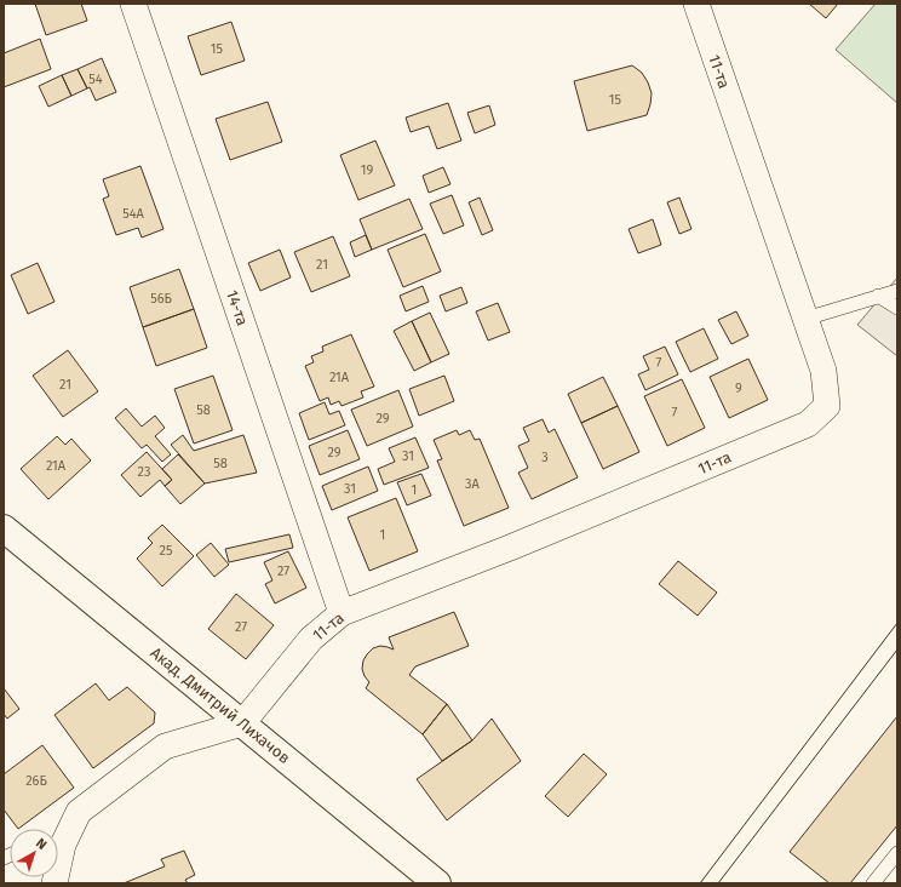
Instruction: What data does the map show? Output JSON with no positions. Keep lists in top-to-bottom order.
{
  "streets": {
    "street": ["11-та", "14-та", "Акад. Дмитрий Лихачов"]
  },
  "crossings": [
    ["11-та", "14-та"],
    ["11-та", "Акад. Дмитрий Лихачов"]
  ],
  "house_numbers": [
    "15",
    "54",
    "15",
    "19",
    "54А",
    "21",
    "56Б",
    "7",
    "21А",
    "21",
    "9",
    "58",
    "7",
    "29",
    "29",
    "31",
    "3",
    "58",
    "21А",
    "23",
    "3А",
    "31",
    "1",
    "1",
    "25",
    "27",
    "27",
    "26Б"
  ],
  "north": "top right"
}
